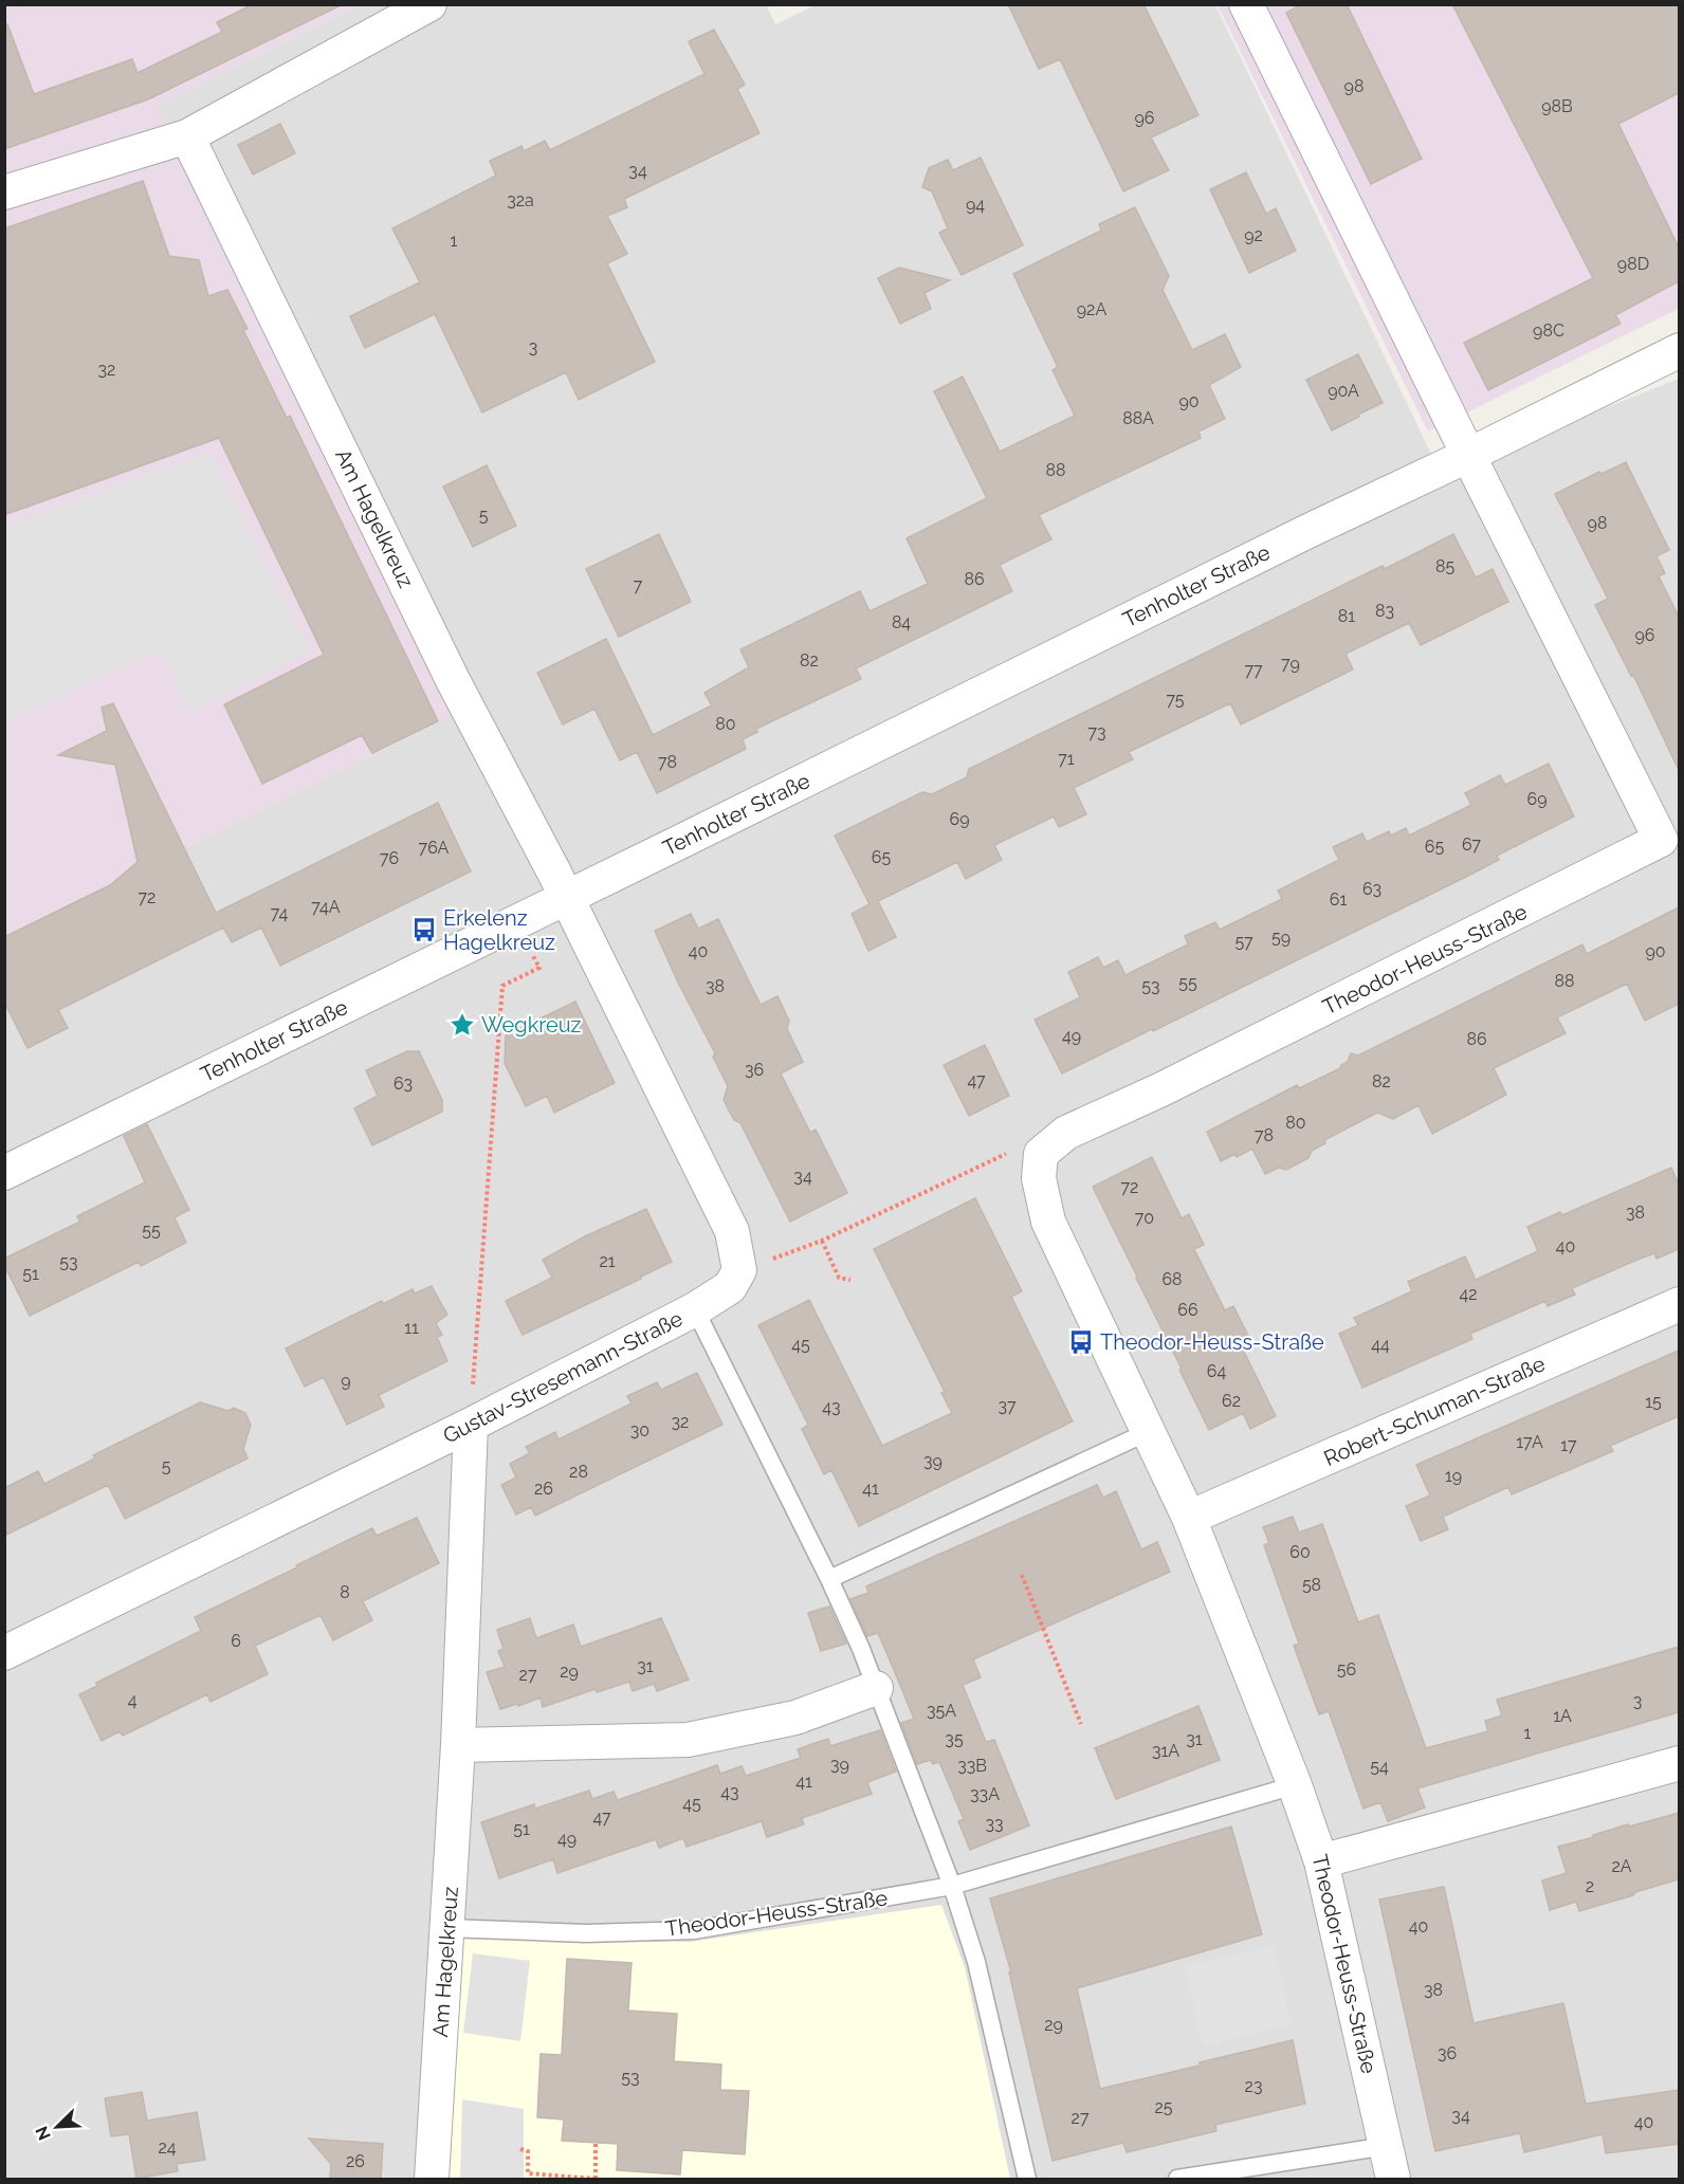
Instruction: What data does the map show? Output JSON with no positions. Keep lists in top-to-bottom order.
{
  "streets": {
    "street": [
      "Am Hagelkreuz",
      "Tenholter Straße",
      "Theodor-Heuss-Straße",
      "Gustav-Stresemann-Straße",
      "Robert-Schuman-Straße"
    ]
  },
  "crossings": [
    ["Am Hagelkreuz", "Tenholter Straße"],
    ["Am Hagelkreuz", "Theodor-Heuss-Straße"],
    ["Am Hagelkreuz", "Gustav-Stresemann-Straße"],
    ["Tenholter Straße", "Theodor-Heuss-Straße"],
    ["Theodor-Heuss-Straße", "Robert-Schuman-Straße"]
  ],
  "places": {
    "bus stop": ["Erkelenz Hagelkreuz", "Theodor-Heuss-Straße"],
    "place": ["Wegkreuz"]
  },
  "house_numbers": [
    "98",
    "98B",
    "96",
    "34",
    "32a",
    "94",
    "92",
    "1",
    "98D",
    "92A",
    "98C",
    "3",
    "32",
    "90A",
    "90",
    "88A",
    "88",
    "5",
    "98",
    "85",
    "86",
    "7",
    "83",
    "81",
    "84",
    "96",
    "82",
    "79",
    "77",
    "75",
    "80",
    "73",
    "71",
    "78",
    "69",
    "69",
    "67",
    "65",
    "76A",
    "65",
    "76",
    "63",
    "72",
    "61",
    "74A",
    "74",
    "59",
    "57",
    "40",
    "90",
    "88",
    "55",
    "38",
    "53",
    "49",
    "86",
    "36",
    "47",
    "82",
    "63",
    "80",
    "78",
    "34",
    "72",
    "38",
    "70",
    "55",
    "40",
    "21",
    "53",
    "51",
    "68",
    "42",
    "66",
    "11",
    "45",
    "44",
    "64",
    "9",
    "62",
    "15",
    "37",
    "43",
    "32",
    "30",
    "17A",
    "17",
    "39",
    "5",
    "28",
    "19",
    "26",
    "41",
    "60",
    "58",
    "8",
    "6",
    "31",
    "56",
    "29",
    "27",
    "4",
    "3",
    "35A",
    "1A",
    "1",
    "35",
    "31",
    "31A",
    "39",
    "33B",
    "54",
    "41",
    "43",
    "33A",
    "45",
    "47",
    "33",
    "51",
    "49",
    "2A",
    "2",
    "40",
    "38",
    "29",
    "36",
    "53",
    "23",
    "25",
    "34",
    "27",
    "40",
    "24",
    "26"
  ],
  "north": "bottom left"
}
